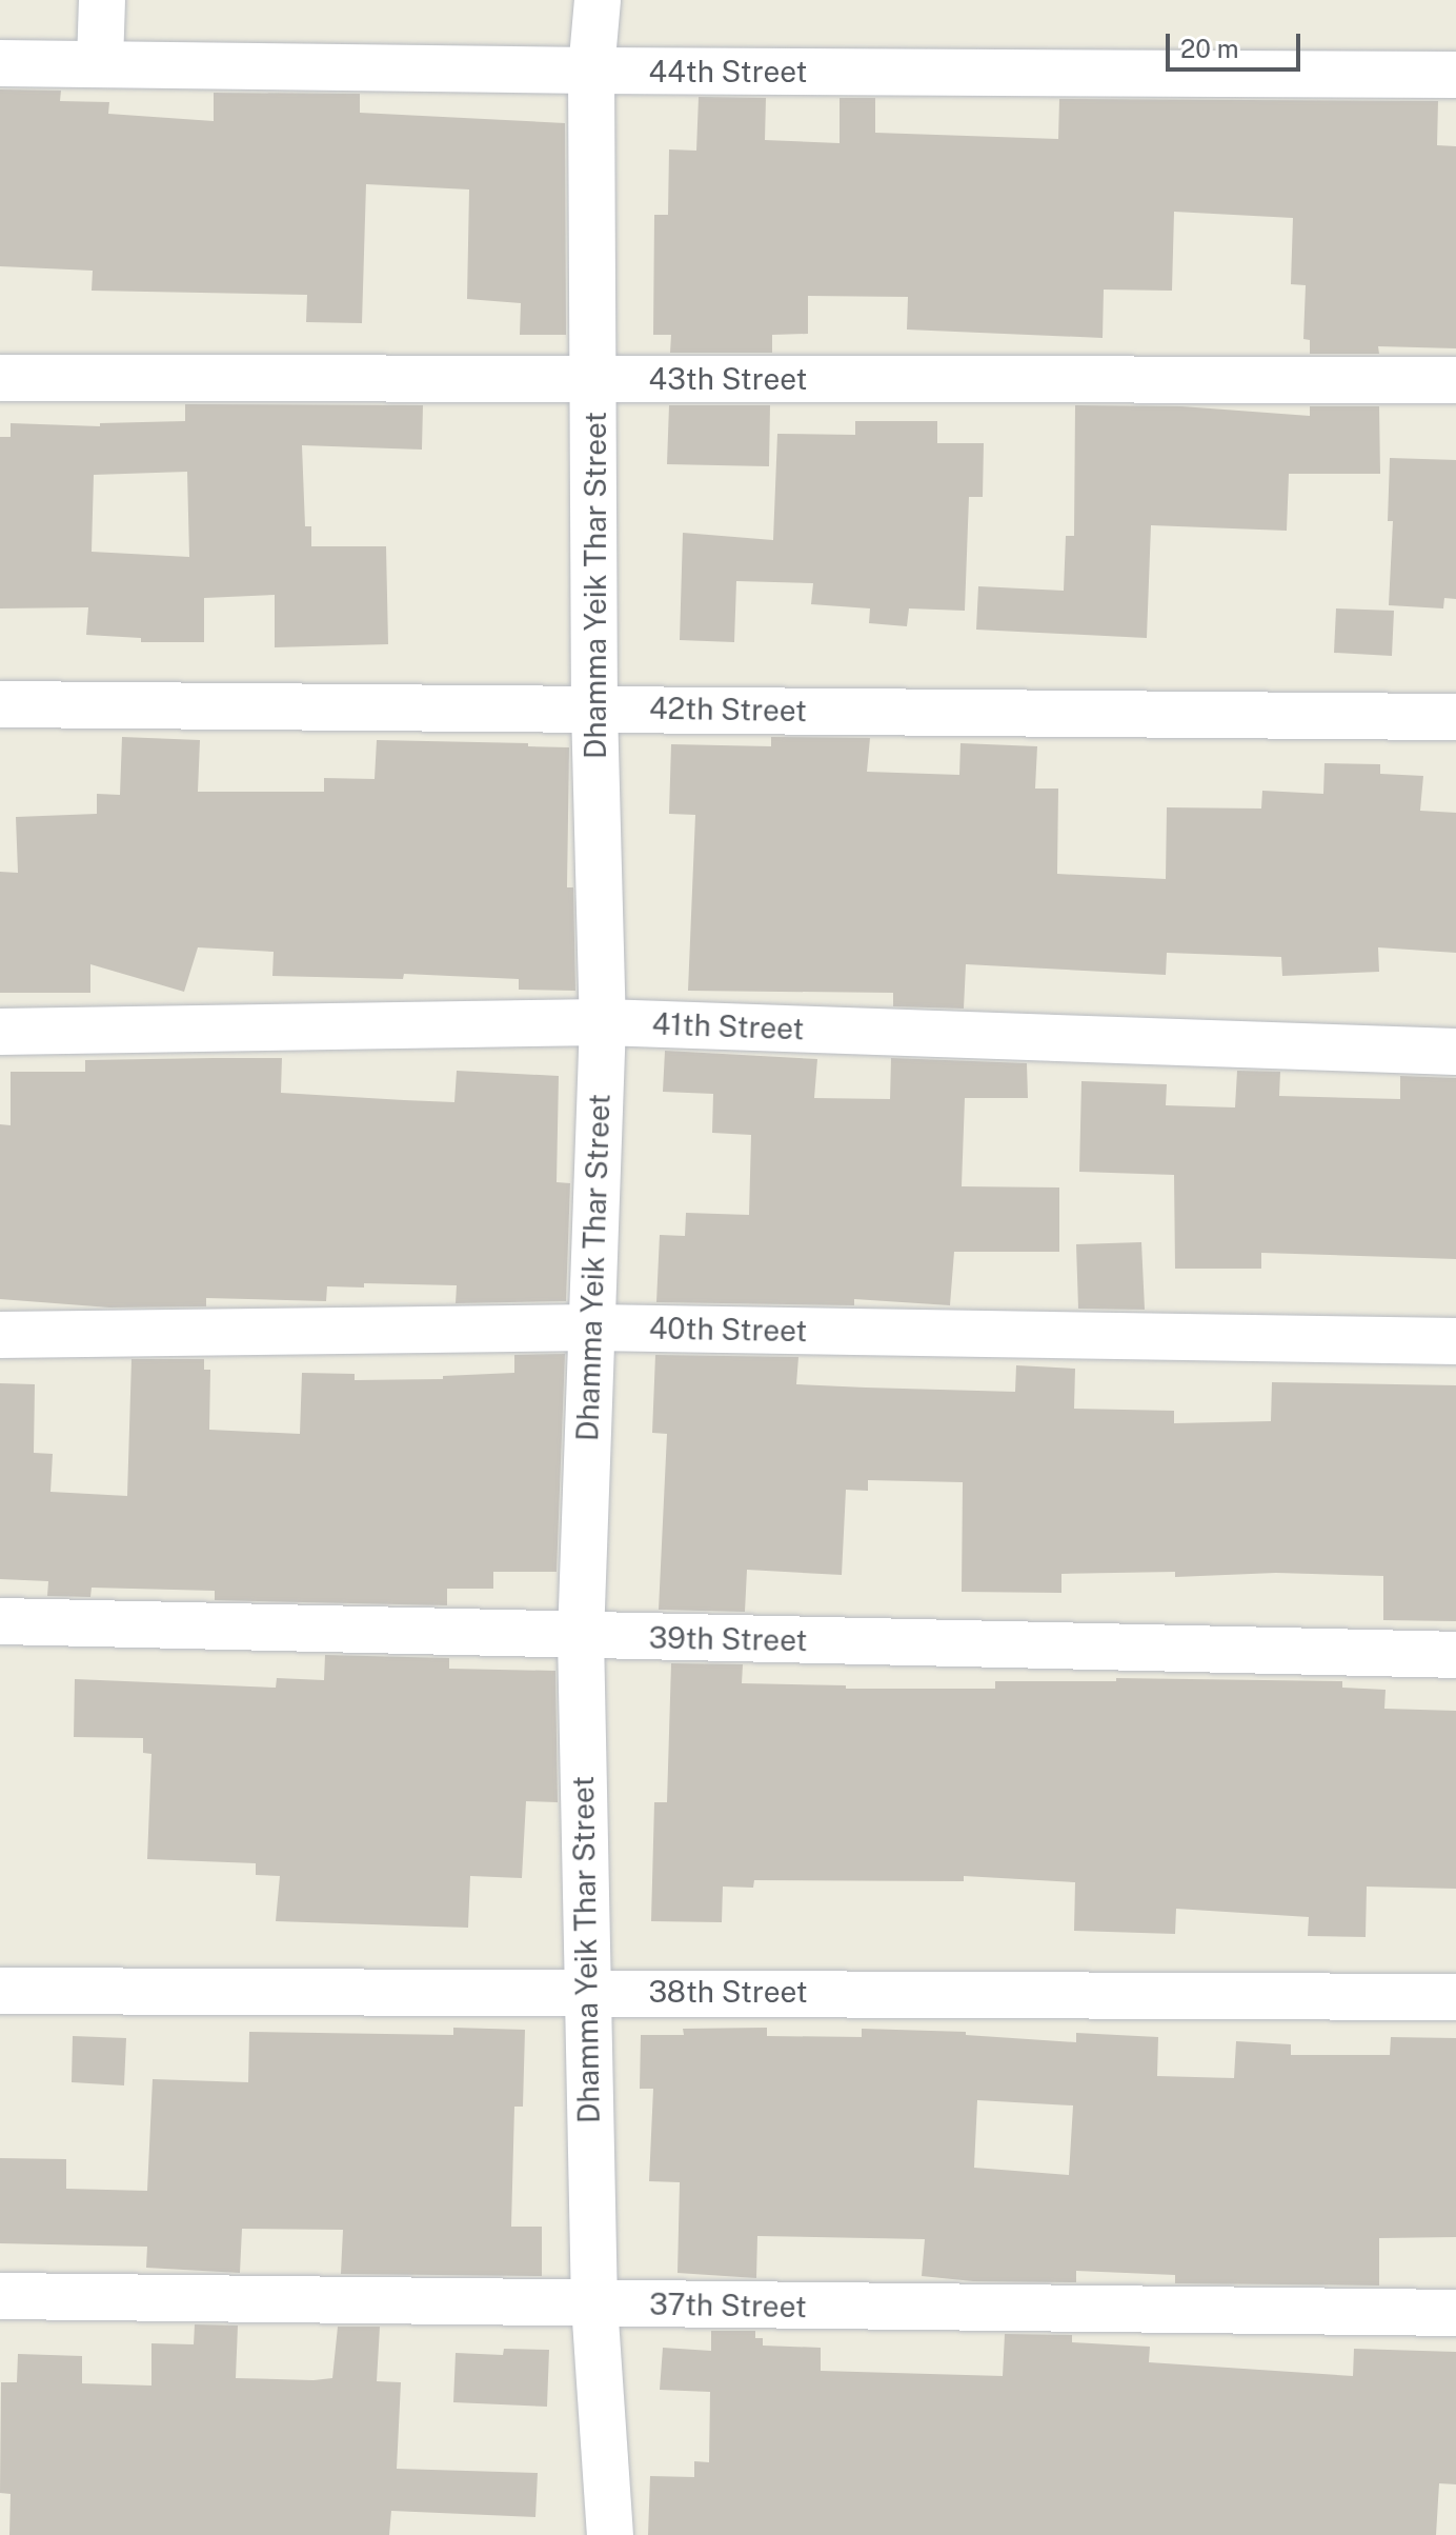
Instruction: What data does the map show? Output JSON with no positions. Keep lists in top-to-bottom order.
{
  "streets": {
    "street": [
      "44th Street",
      "43th Street",
      "Dhamma Yeik Thar Street",
      "42th Street",
      "41th Street",
      "40th Street",
      "39th Street",
      "38th Street",
      "37th Street"
    ]
  },
  "crossings": [
    ["44th Street", "Dhamma Yeik Thar Street"],
    ["43th Street", "Dhamma Yeik Thar Street"],
    ["Dhamma Yeik Thar Street", "42th Street"],
    ["Dhamma Yeik Thar Street", "41th Street"],
    ["Dhamma Yeik Thar Street", "40th Street"],
    ["Dhamma Yeik Thar Street", "39th Street"],
    ["Dhamma Yeik Thar Street", "38th Street"],
    ["Dhamma Yeik Thar Street", "37th Street"]
  ],
  "scale_bar": "20 m"
}
